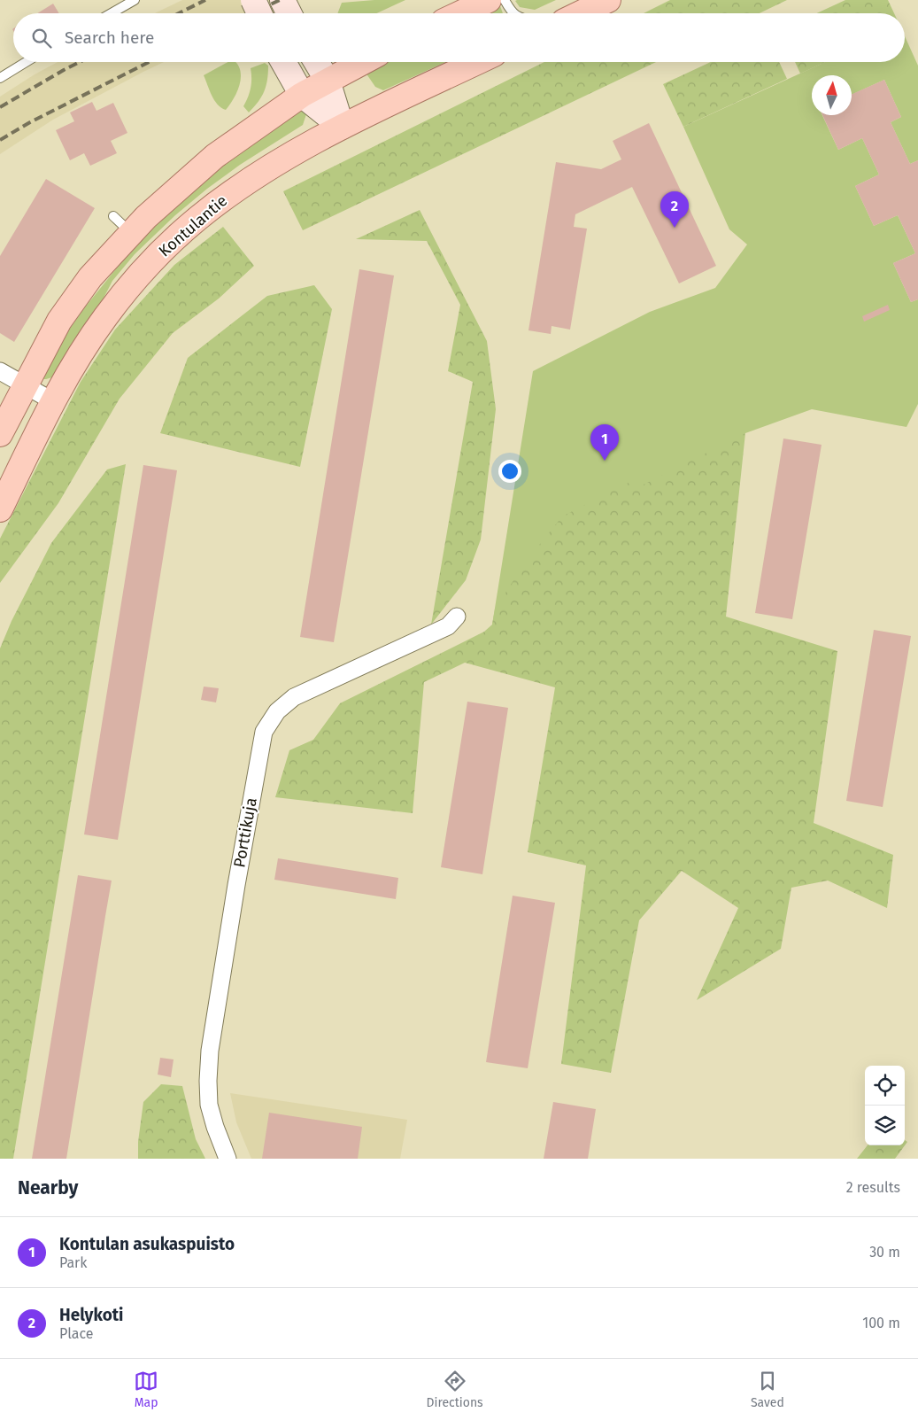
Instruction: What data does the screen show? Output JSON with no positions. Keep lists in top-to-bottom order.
{
  "streets": {
    "main road": ["Kontulantie"],
    "street": ["Porttikuja"]
  },
  "north": "top",
  "page": {
    "search": "Search here",
    "pins": ["2", "1"],
    "heading": ["Nearby", "2 results"],
    "list": [
      {
        "mark": "1",
        "name": "Kontulan asukaspuisto",
        "note": "Park",
        "value": "30 m"
      },
      {
        "mark": "2",
        "name": "Helykoti",
        "note": "Place",
        "value": "100 m"
      }
    ],
    "nav": ["Map", "Directions", "Saved"]
  }
}
